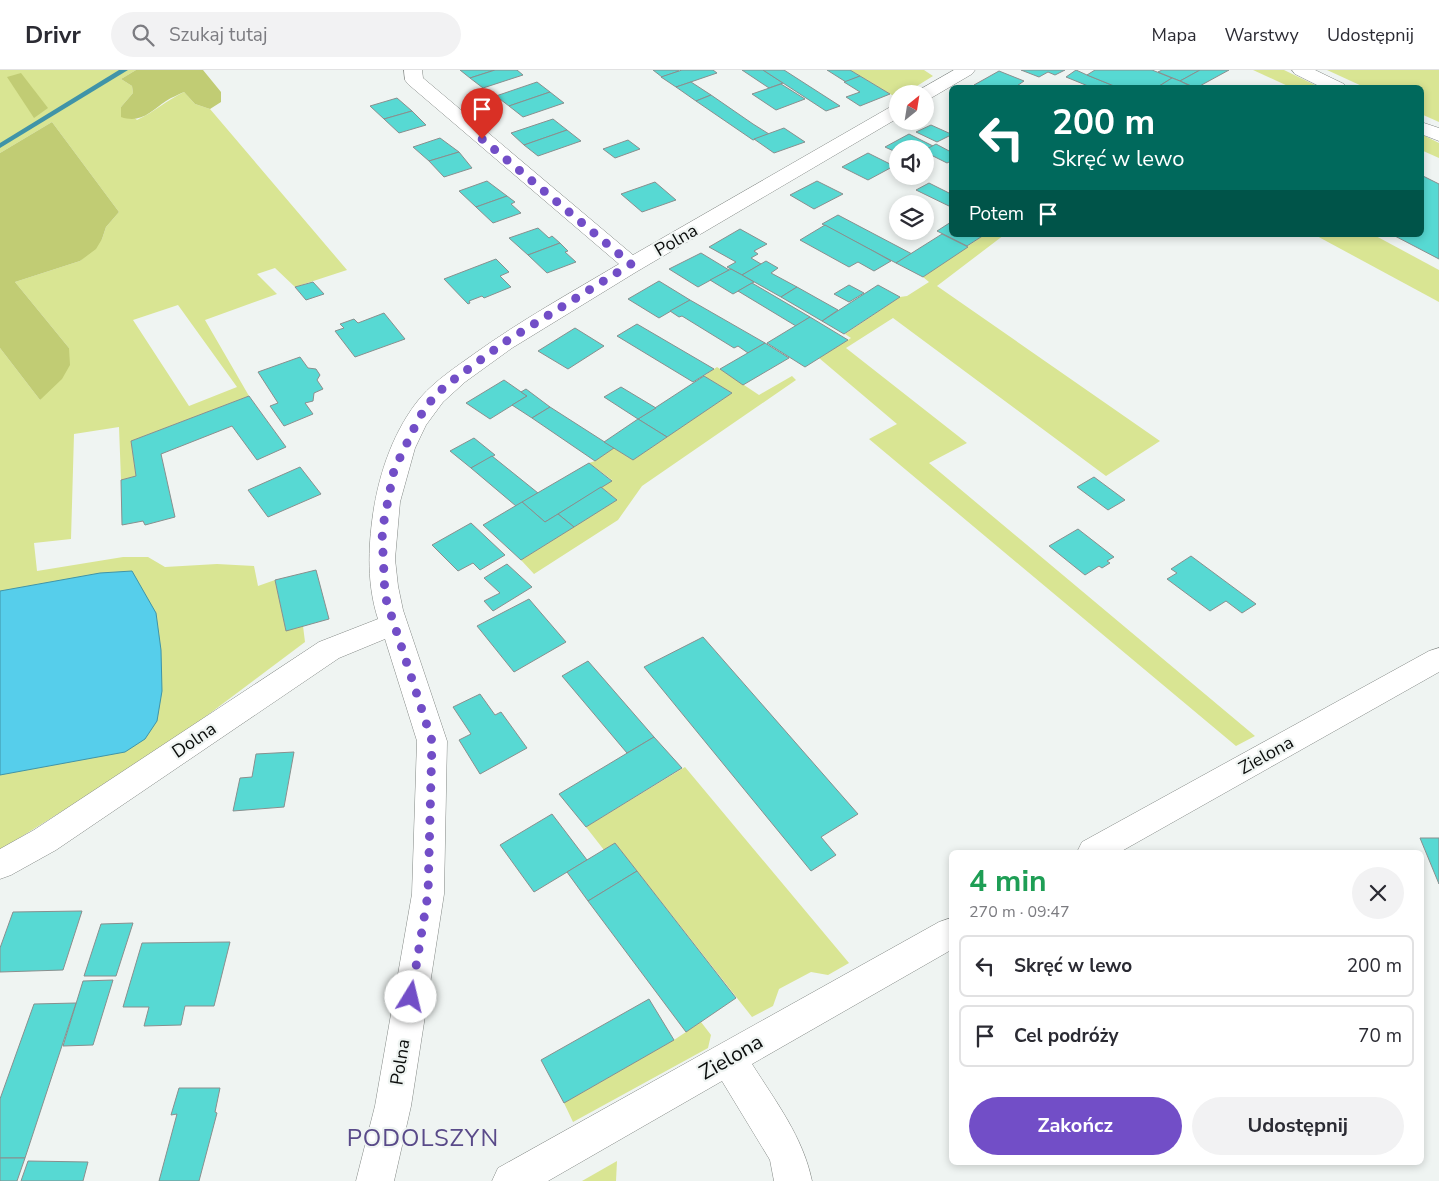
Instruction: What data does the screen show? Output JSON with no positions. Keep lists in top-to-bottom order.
{
  "streets": {
    "street": ["Polna", "Dolna", "Zielona"]
  },
  "crossings": [
    ["Polna", "Dolna"]
  ],
  "districts": ["PODOLSZYN"],
  "north": "top right",
  "page": {
    "header": "Drivr",
    "search": "Szukaj tutaj",
    "nav": ["Mapa", "Warstwy", "Udostępnij"],
    "turn": ["200 m", "Skręć w lewo"],
    "then": "Potem",
    "heading": ["4 min", "270 m · 09:47"],
    "list": [
      {
        "name": "Skręć w lewo",
        "value": "200 m"
      },
      {
        "name": "Cel podróży",
        "value": "70 m"
      }
    ],
    "buttons": ["Zakończ", "Udostępnij"]
  }
}
